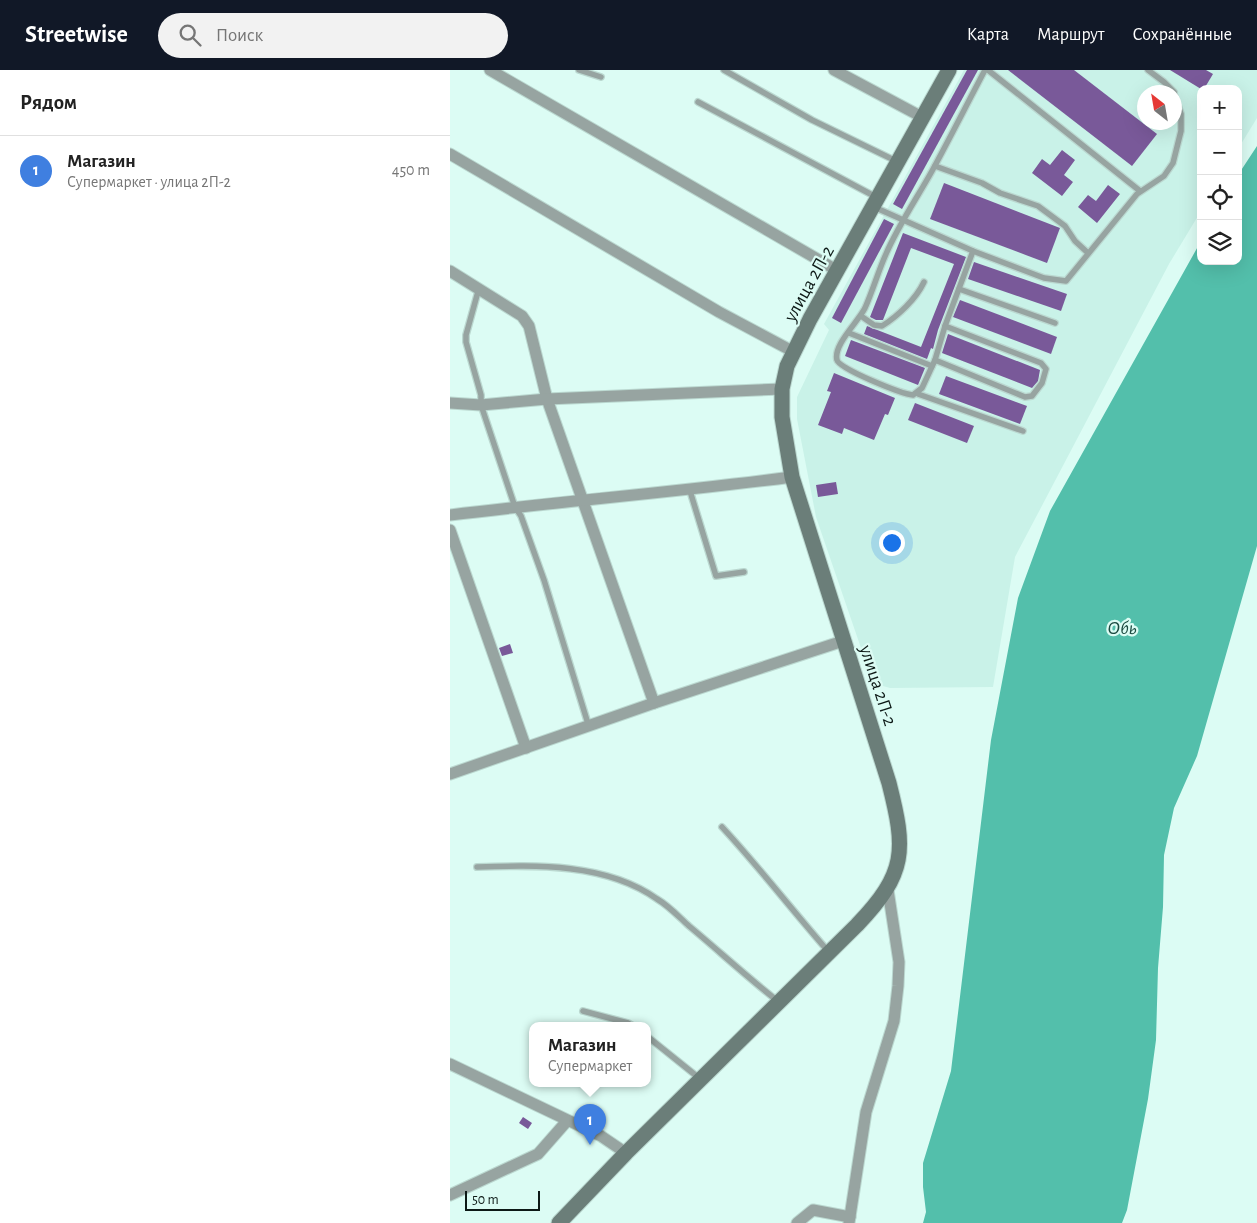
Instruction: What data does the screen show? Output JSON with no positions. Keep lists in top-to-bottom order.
{
  "streets": {
    "main road": ["улица 2П-2"]
  },
  "water": ["Обь"],
  "scale_bar": "50 m",
  "north": "top left",
  "page": {
    "header": "Streetwise",
    "search": "Поиск",
    "nav": ["Карта", "Маршрут", "Сохранённые"],
    "heading": "Рядом",
    "map_buttons": ["+", "−"],
    "list": [
      {
        "mark": "1",
        "name": "Магазин",
        "note": "Супермаркет · улица 2П-2",
        "value": "450 m"
      }
    ],
    "popup": ["Магазин", "Супермаркет"],
    "pins": "1",
    "scale": "50 m"
  }
}
